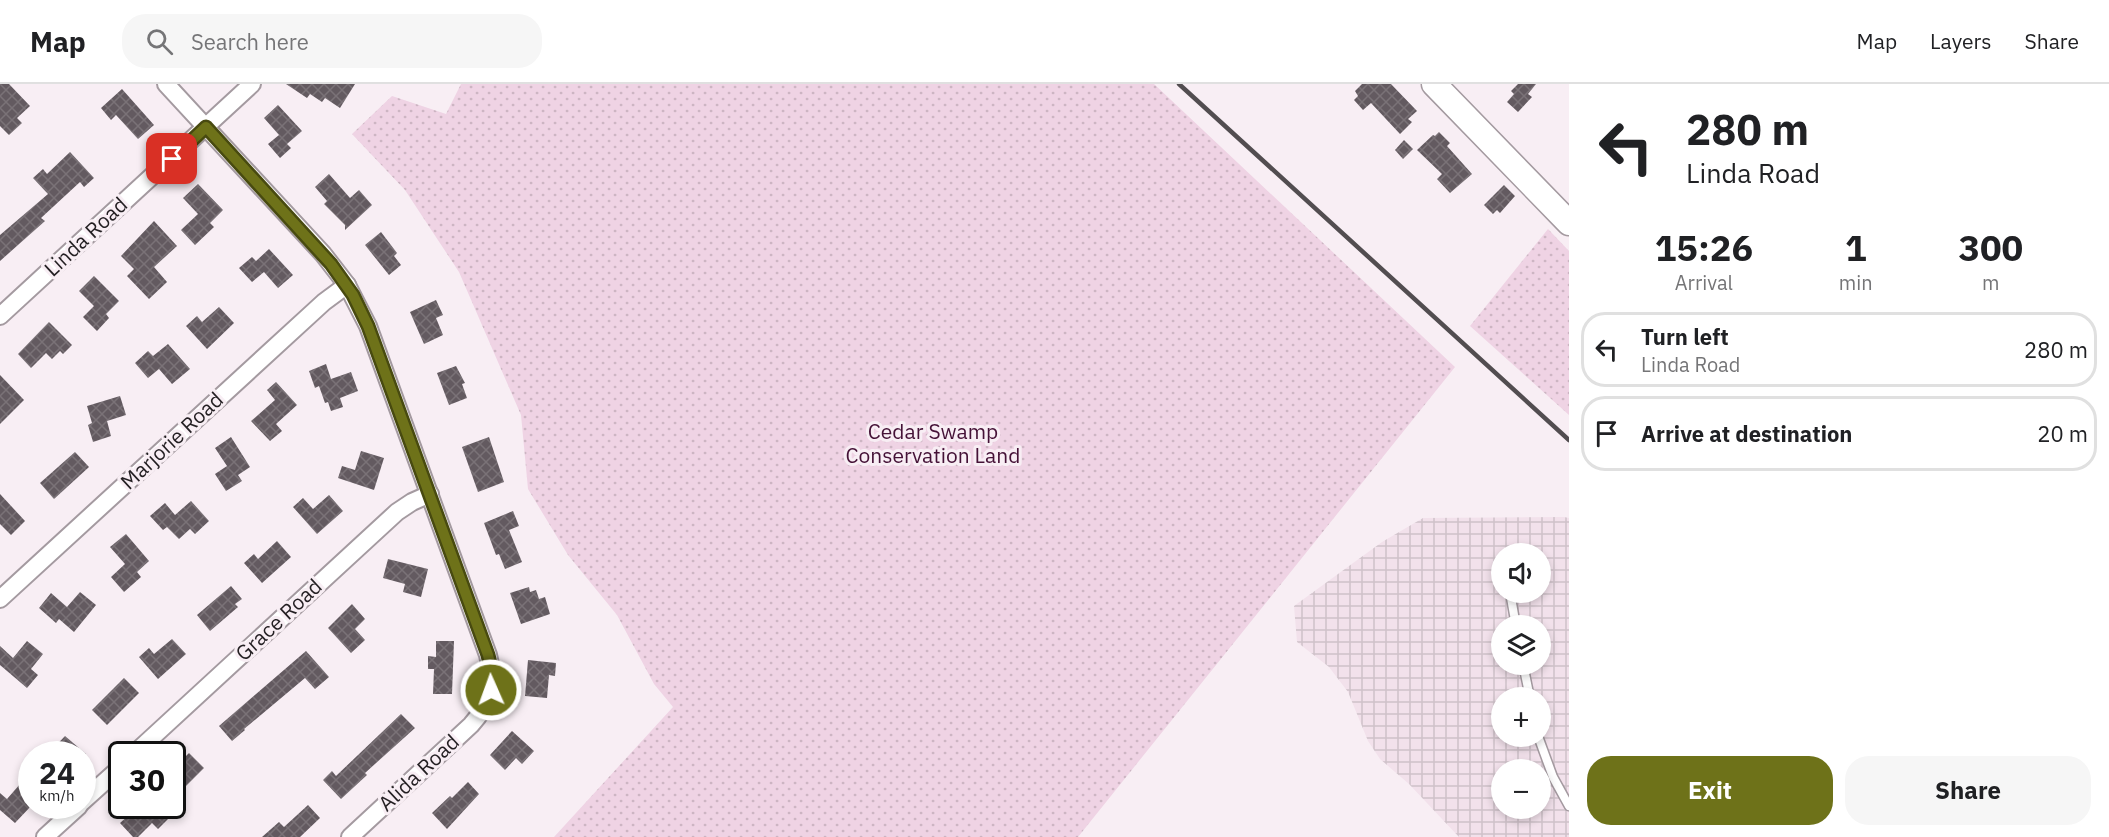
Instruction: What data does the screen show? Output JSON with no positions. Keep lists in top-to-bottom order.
{
  "streets": {
    "street": [
      "Linda Road",
      "Marjorie Road",
      "Grace Road",
      "Alida Road"
    ]
  },
  "crossings": [
    ["Linda Road", "Alida Road"],
    ["Marjorie Road", "Alida Road"],
    ["Grace Road", "Alida Road"]
  ],
  "parks": ["Cedar Swamp Conservation Land"],
  "page": {
    "header": "Map",
    "search": "Search here",
    "nav": ["Map", "Layers", "Share"],
    "turn": ["280 m", "Linda Road"],
    "eta": [
      "15:26",
      "Arrival",
      "1",
      "min",
      "300",
      "m"
    ],
    "list": [
      {
        "name": "Turn left",
        "note": "Linda Road",
        "value": "280 m"
      },
      {
        "name": "Arrive at destination",
        "value": "20 m"
      }
    ],
    "map_buttons": ["+", "−"],
    "speed": "24 km/h",
    "limit": "30",
    "buttons": ["Exit", "Share"]
  }
}
